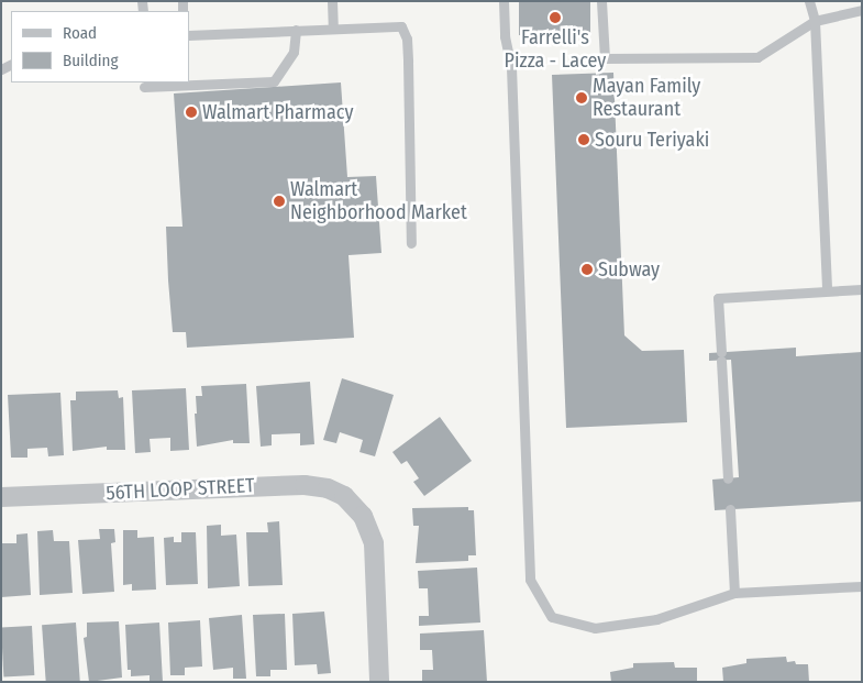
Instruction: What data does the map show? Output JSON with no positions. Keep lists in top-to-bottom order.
{
  "streets": {
    "street": ["56TH LOOP STREET"]
  },
  "places": [
    "Farrelli's Pizza - Lacey",
    "Mayan Family Restaurant",
    "Walmart Pharmacy",
    "Souru Teriyaki",
    "Walmart Neighborhood Market",
    "Subway"
  ],
  "legend": ["Road", "Building"]
}
